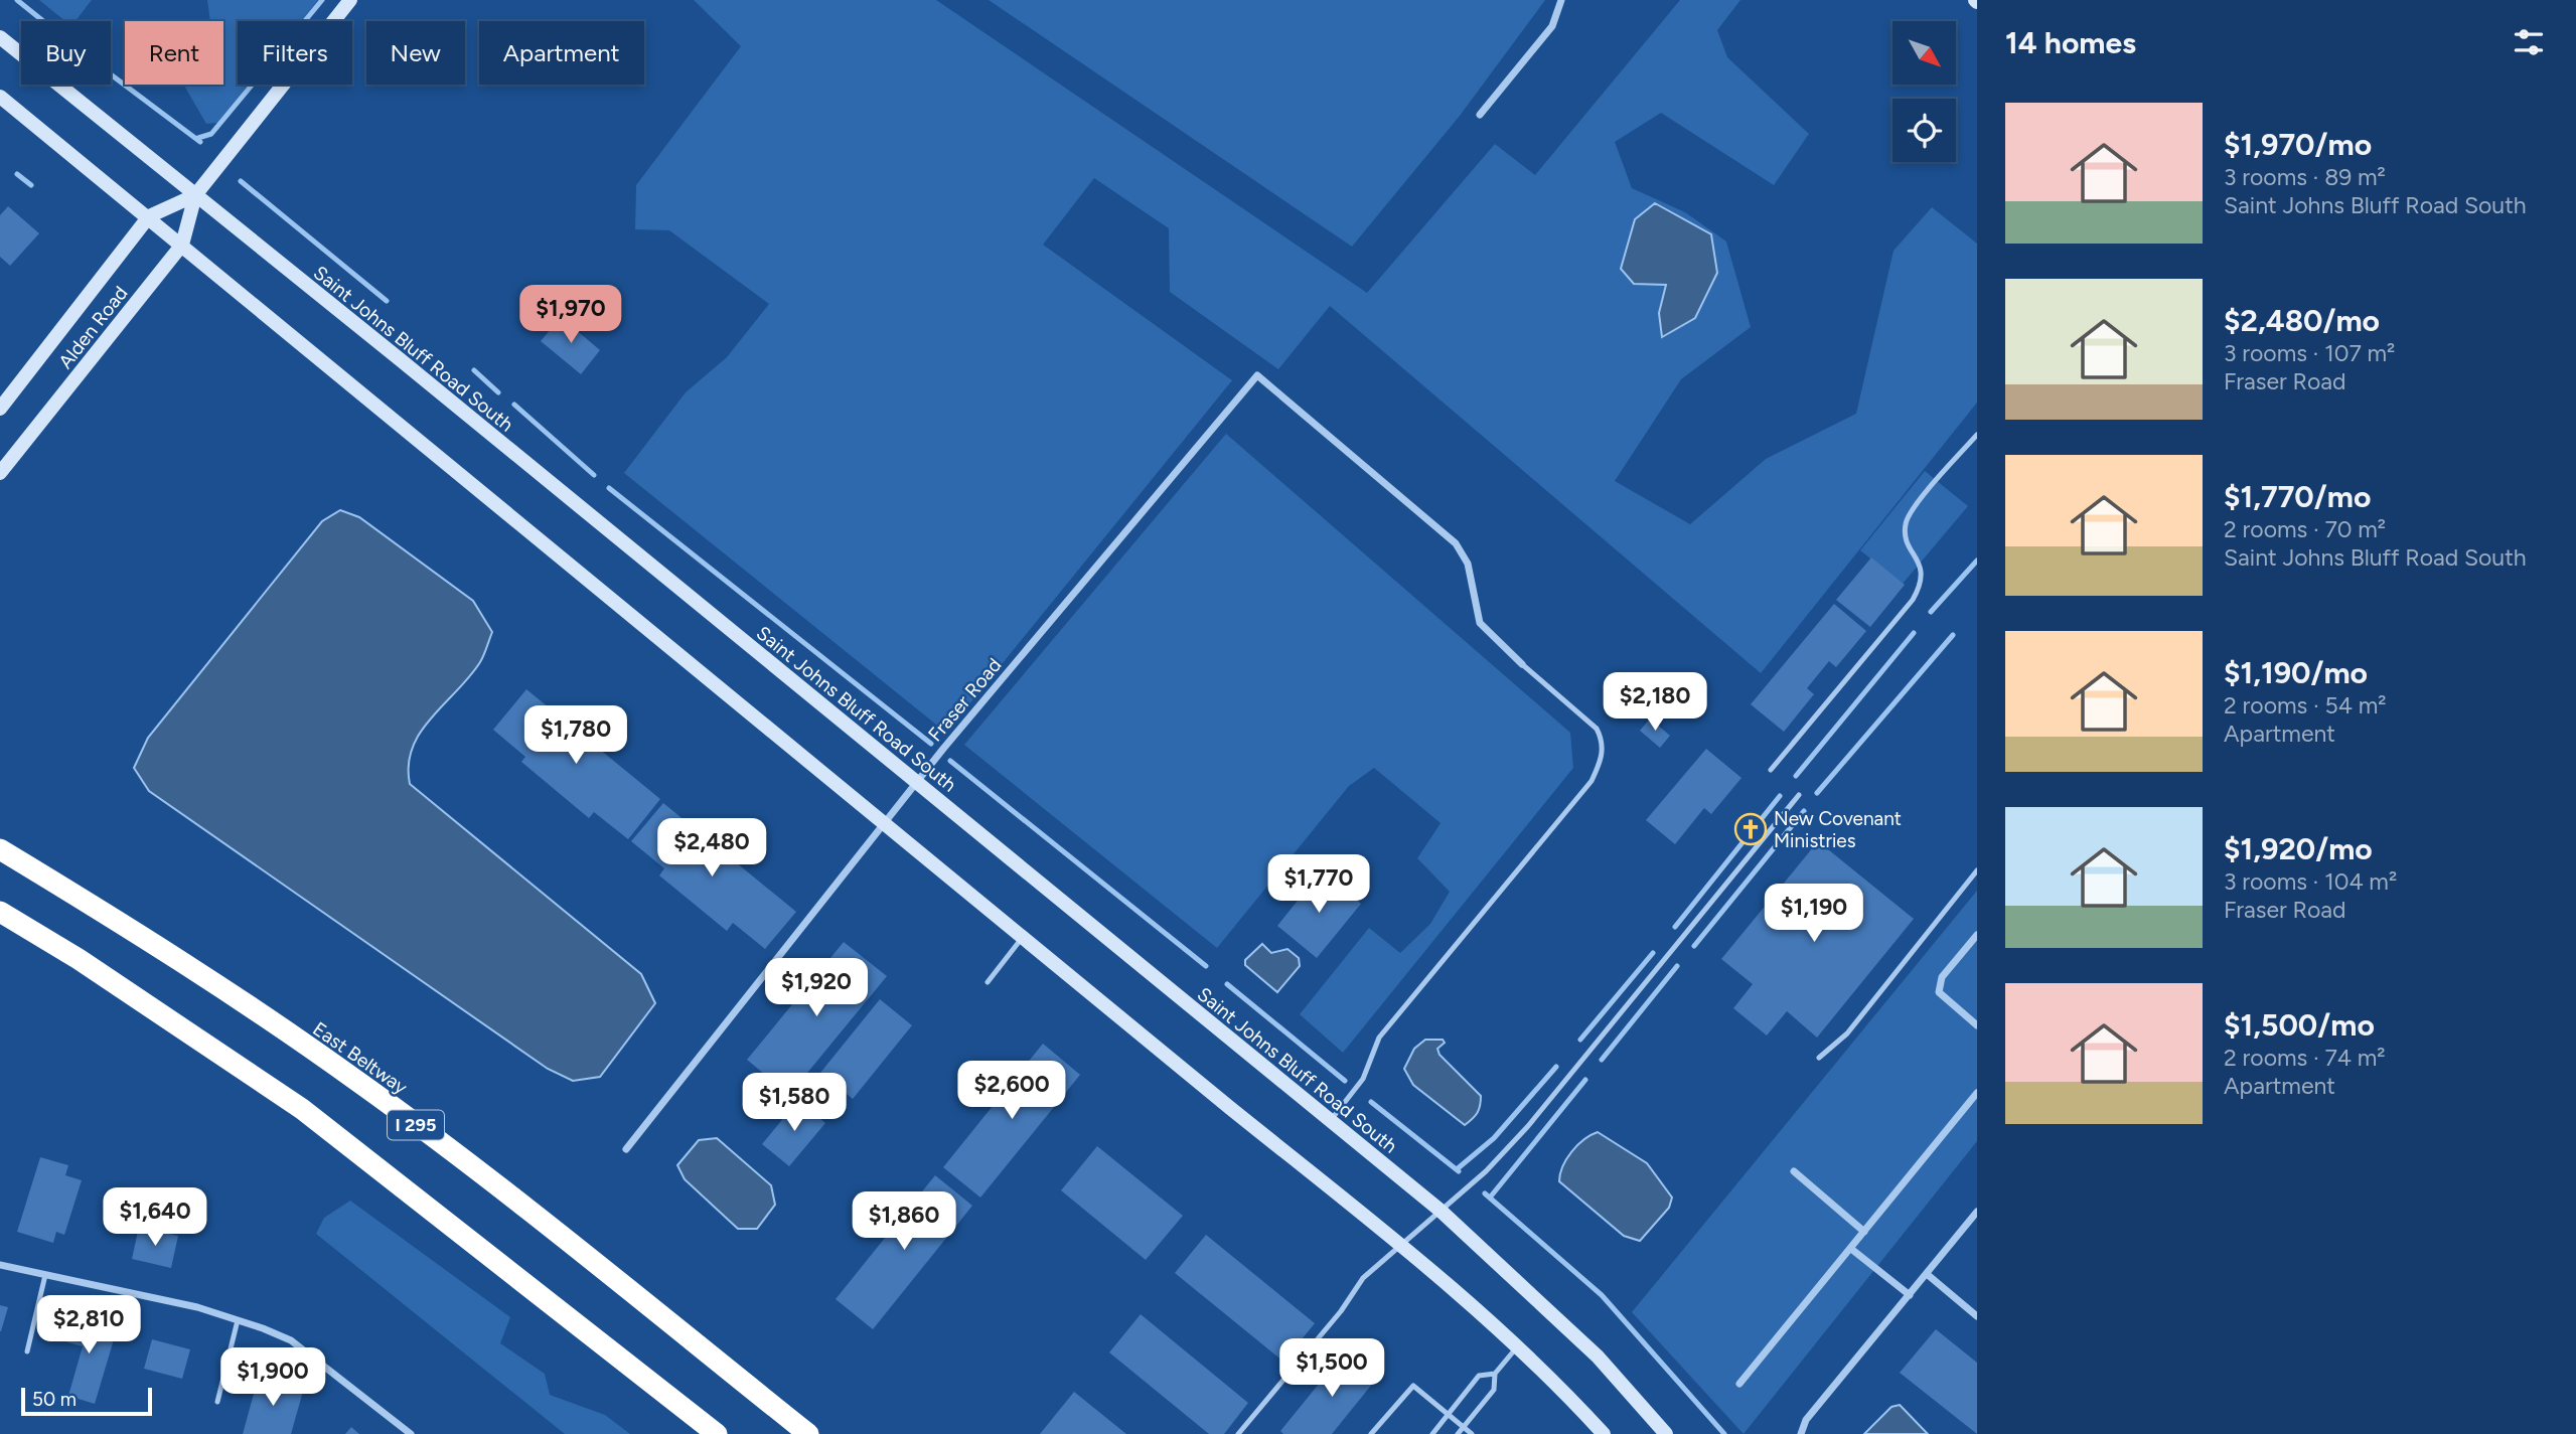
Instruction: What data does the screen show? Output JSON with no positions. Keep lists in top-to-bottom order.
{
  "streets": {
    "highway": ["East Beltway", "I 295"],
    "main road": ["Alden Road", "Saint Johns Bluff Road South"],
    "street": ["Fraser Road"]
  },
  "crossings": [
    ["Alden Road", "Saint Johns Bluff Road South"],
    ["Saint Johns Bluff Road South", "Fraser Road"]
  ],
  "places": {
    "church": ["New Covenant Ministries"]
  },
  "scale_bar": "50 m",
  "north": "bottom right",
  "page": {
    "heading": "14 homes",
    "chip": [
      "Buy",
      "Rent",
      "Filters",
      "New",
      "Apartment"
    ],
    "list": [
      {
        "name": "$1,970/mo",
        "note": "3 rooms · 89 m² · Saint Johns Bluff Road South"
      },
      {
        "name": "$2,480/mo",
        "note": "3 rooms · 107 m² · Fraser Road"
      },
      {
        "name": "$1,770/mo",
        "note": "2 rooms · 70 m² · Saint Johns Bluff Road South"
      },
      {
        "name": "$1,190/mo",
        "note": "2 rooms · 54 m² · Apartment"
      },
      {
        "name": "$1,920/mo",
        "note": "3 rooms · 104 m² · Fraser Road"
      },
      {
        "name": "$1,500/mo",
        "note": "2 rooms · 74 m² · Apartment"
      }
    ],
    "price": [
      "$1,970",
      "$2,180",
      "$1,780",
      "$2,480",
      "$1,770",
      "$1,190",
      "$1,920",
      "$2,600",
      "$1,580",
      "$1,640",
      "$1,860",
      "$2,810",
      "$1,500",
      "$1,900"
    ],
    "scale": "50 m"
  }
}
